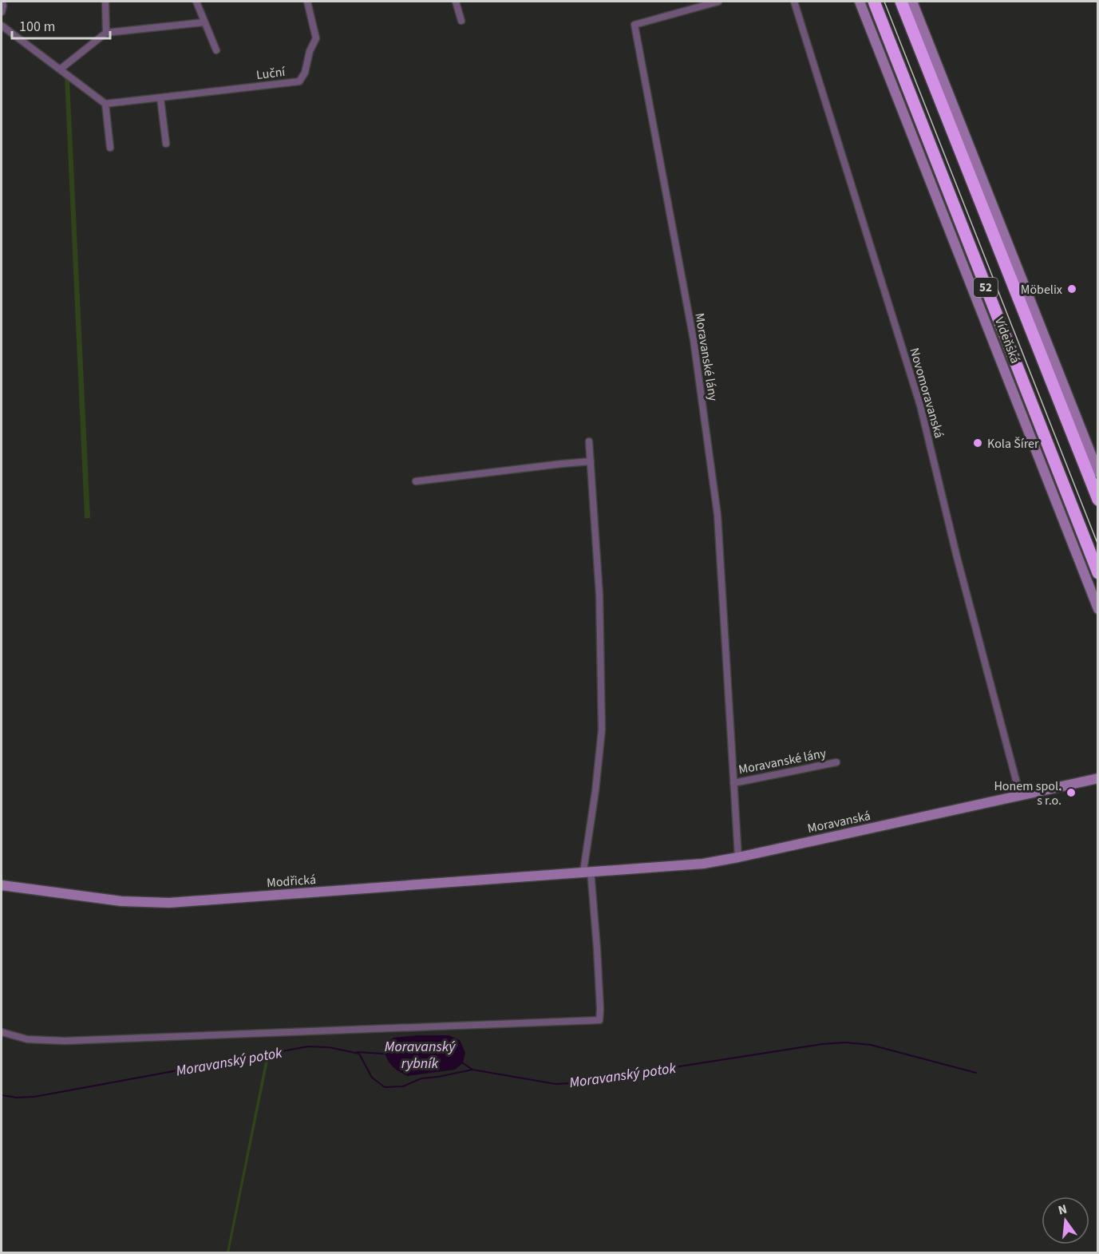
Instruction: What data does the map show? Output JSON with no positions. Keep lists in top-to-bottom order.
{
  "streets": {
    "highway": ["52", "Vídeňská"],
    "street": [
      "Luční",
      "Moravanské lány",
      "Novomoravanská",
      "Moravanská",
      "Modřická"
    ]
  },
  "crossings": [
    ["Moravanské lány", "Moravanská"],
    ["Novomoravanská", "Moravanská"],
    ["Moravanská", "Modřická"]
  ],
  "water": ["Moravanský rybník", "Moravanský potok"],
  "places": ["Möbelix", "Kola Šírer", "Honem spol. s r.o."],
  "scale_bar": "100 m",
  "north": "top"
}
